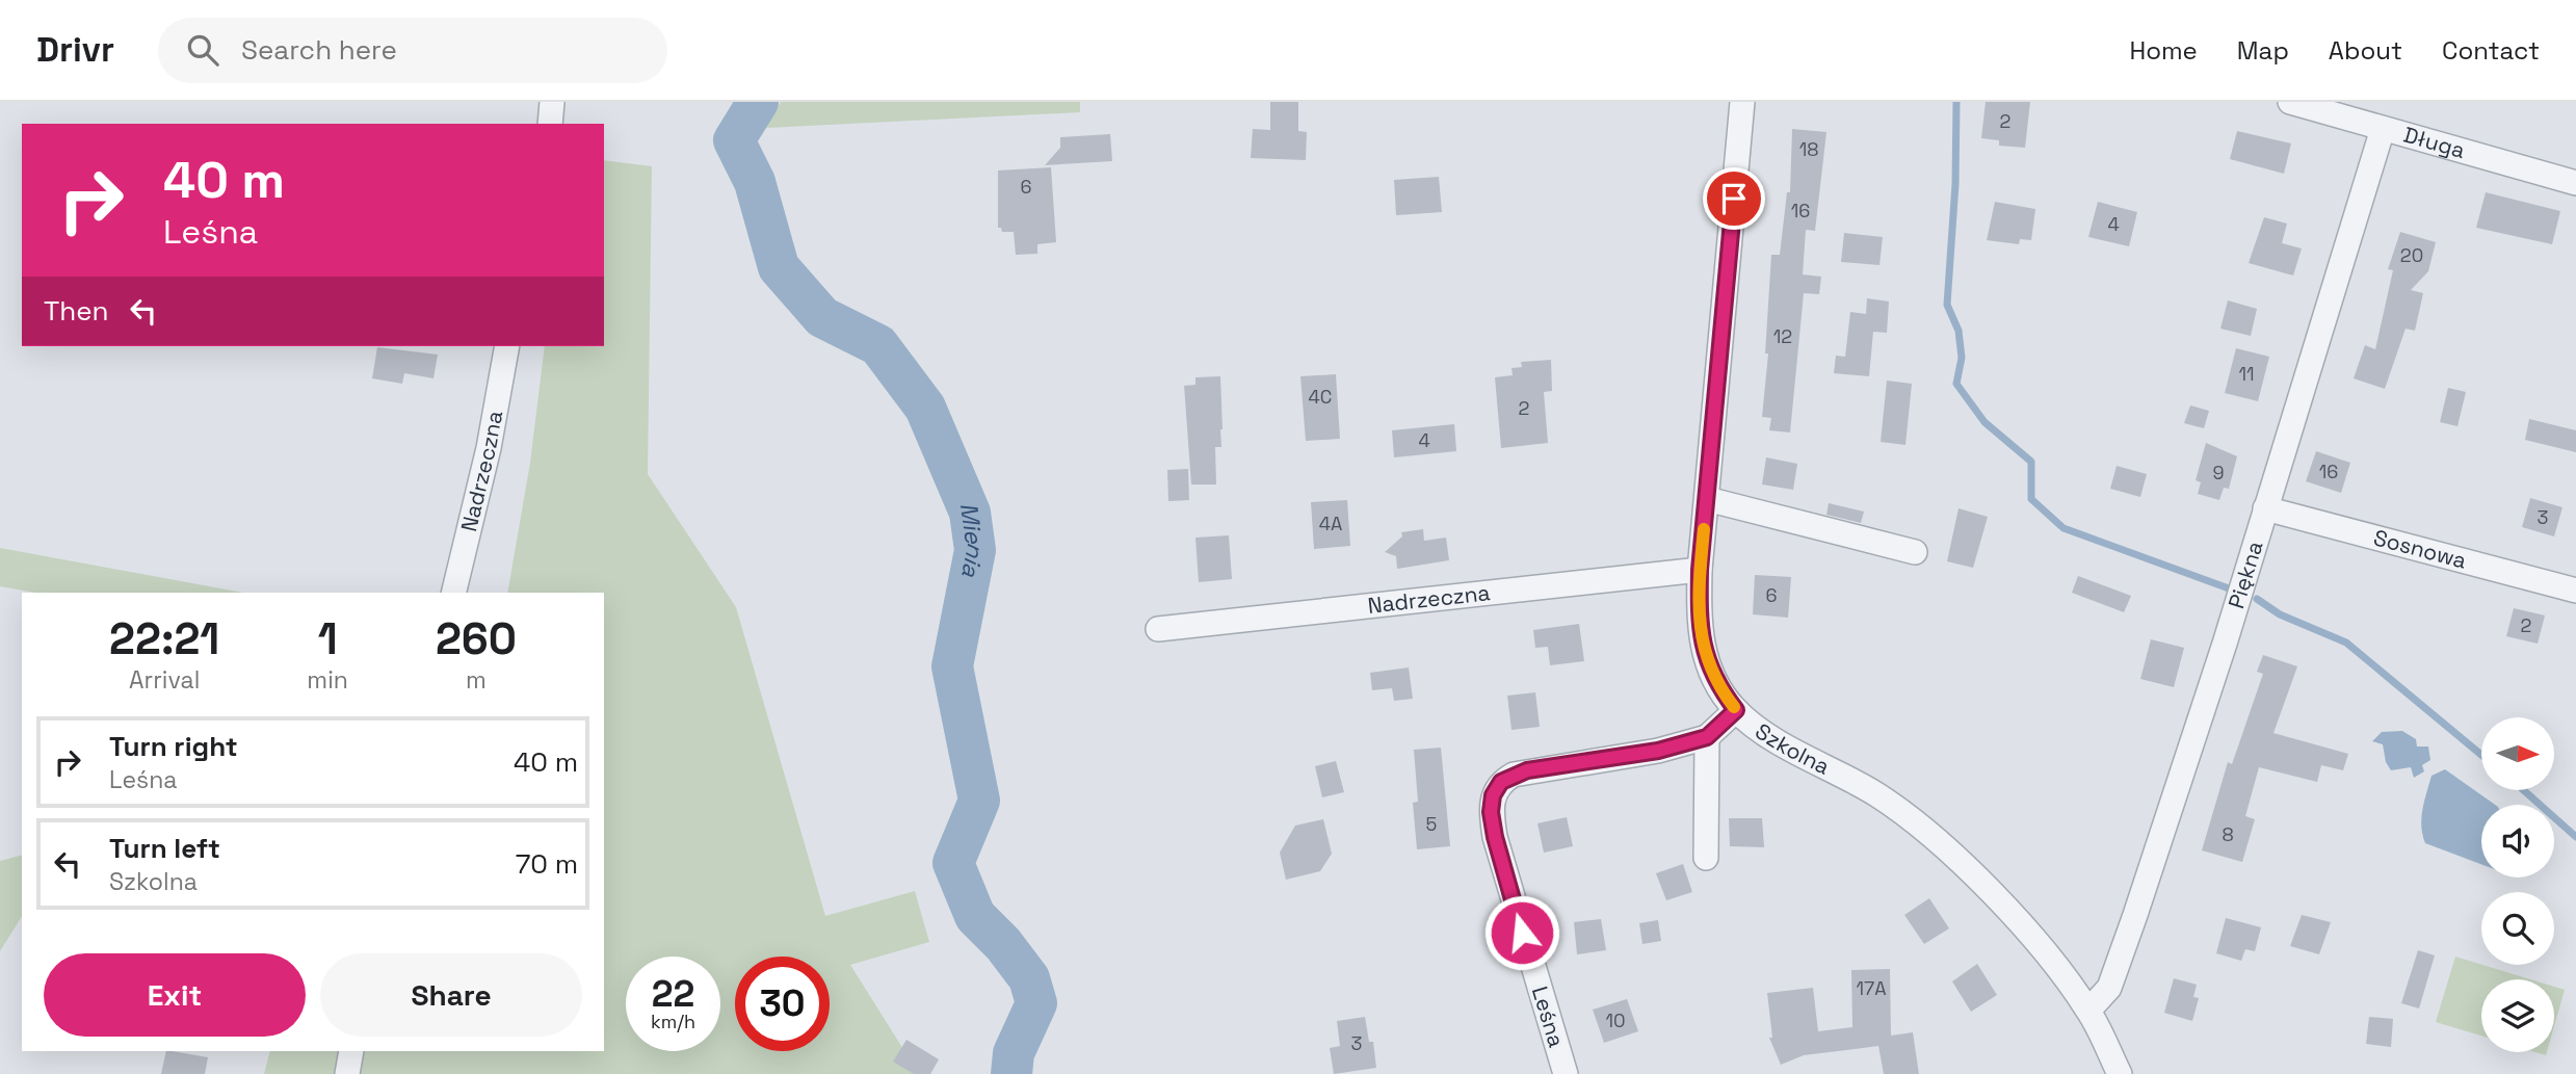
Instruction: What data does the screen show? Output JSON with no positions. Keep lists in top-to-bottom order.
{
  "streets": {
    "street": [
      "Długa",
      "Nadrzeczna",
      "Sosnowa",
      "Piękna",
      "Szkolna",
      "Leśna"
    ]
  },
  "crossings": [
    ["Długa", "Piękna"],
    ["Nadrzeczna", "Szkolna"],
    ["Sosnowa", "Piękna"],
    ["Piękna", "Szkolna"],
    ["Szkolna", "Leśna"]
  ],
  "water": ["Mienia"],
  "house_numbers": [
    "2",
    "18",
    "6",
    "16",
    "4",
    "20",
    "12",
    "11",
    "4C",
    "2",
    "4",
    "16",
    "9",
    "3",
    "4A",
    "6",
    "2",
    "5",
    "8",
    "17A",
    "10",
    "3"
  ],
  "north": "right",
  "page": {
    "header": "Drivr",
    "search": "Search here",
    "nav": [
      "Home",
      "Map",
      "About",
      "Contact"
    ],
    "turn": ["40 m", "Leśna"],
    "then": "Then",
    "eta": [
      "22:21",
      "Arrival",
      "1",
      "min",
      "260",
      "m"
    ],
    "list": [
      {
        "name": "Turn right",
        "note": "Leśna",
        "value": "40 m"
      },
      {
        "name": "Turn left",
        "note": "Szkolna",
        "value": "70 m"
      }
    ],
    "buttons": ["Exit", "Share"],
    "speed": "22 km/h",
    "limit": "30"
  }
}
